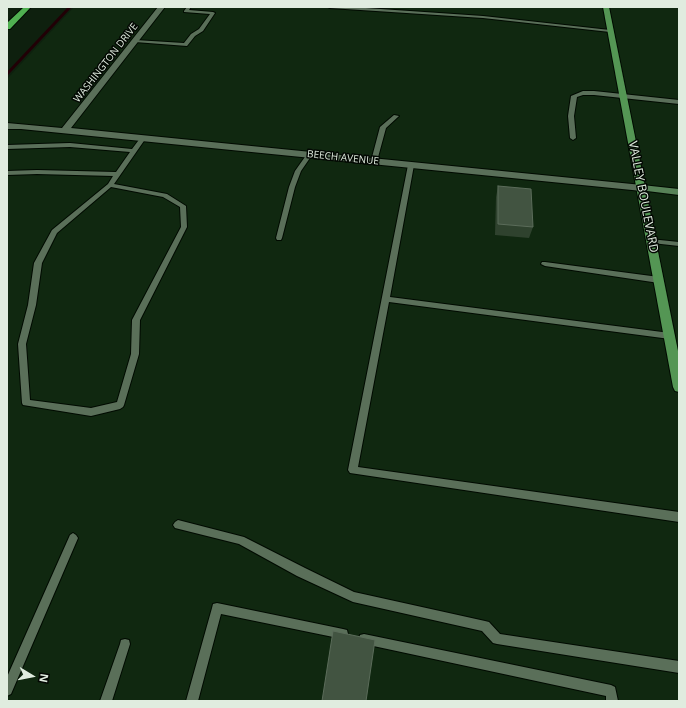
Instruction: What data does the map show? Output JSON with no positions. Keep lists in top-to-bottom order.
{
  "streets": {
    "main road": ["BEECH AVENUE", "VALLEY BOULEVARD"],
    "street": ["WASHINGTON DRIVE"]
  },
  "crossings": [
    ["WASHINGTON DRIVE", "BEECH AVENUE"],
    ["BEECH AVENUE", "VALLEY BOULEVARD"]
  ],
  "north": "right"
}
